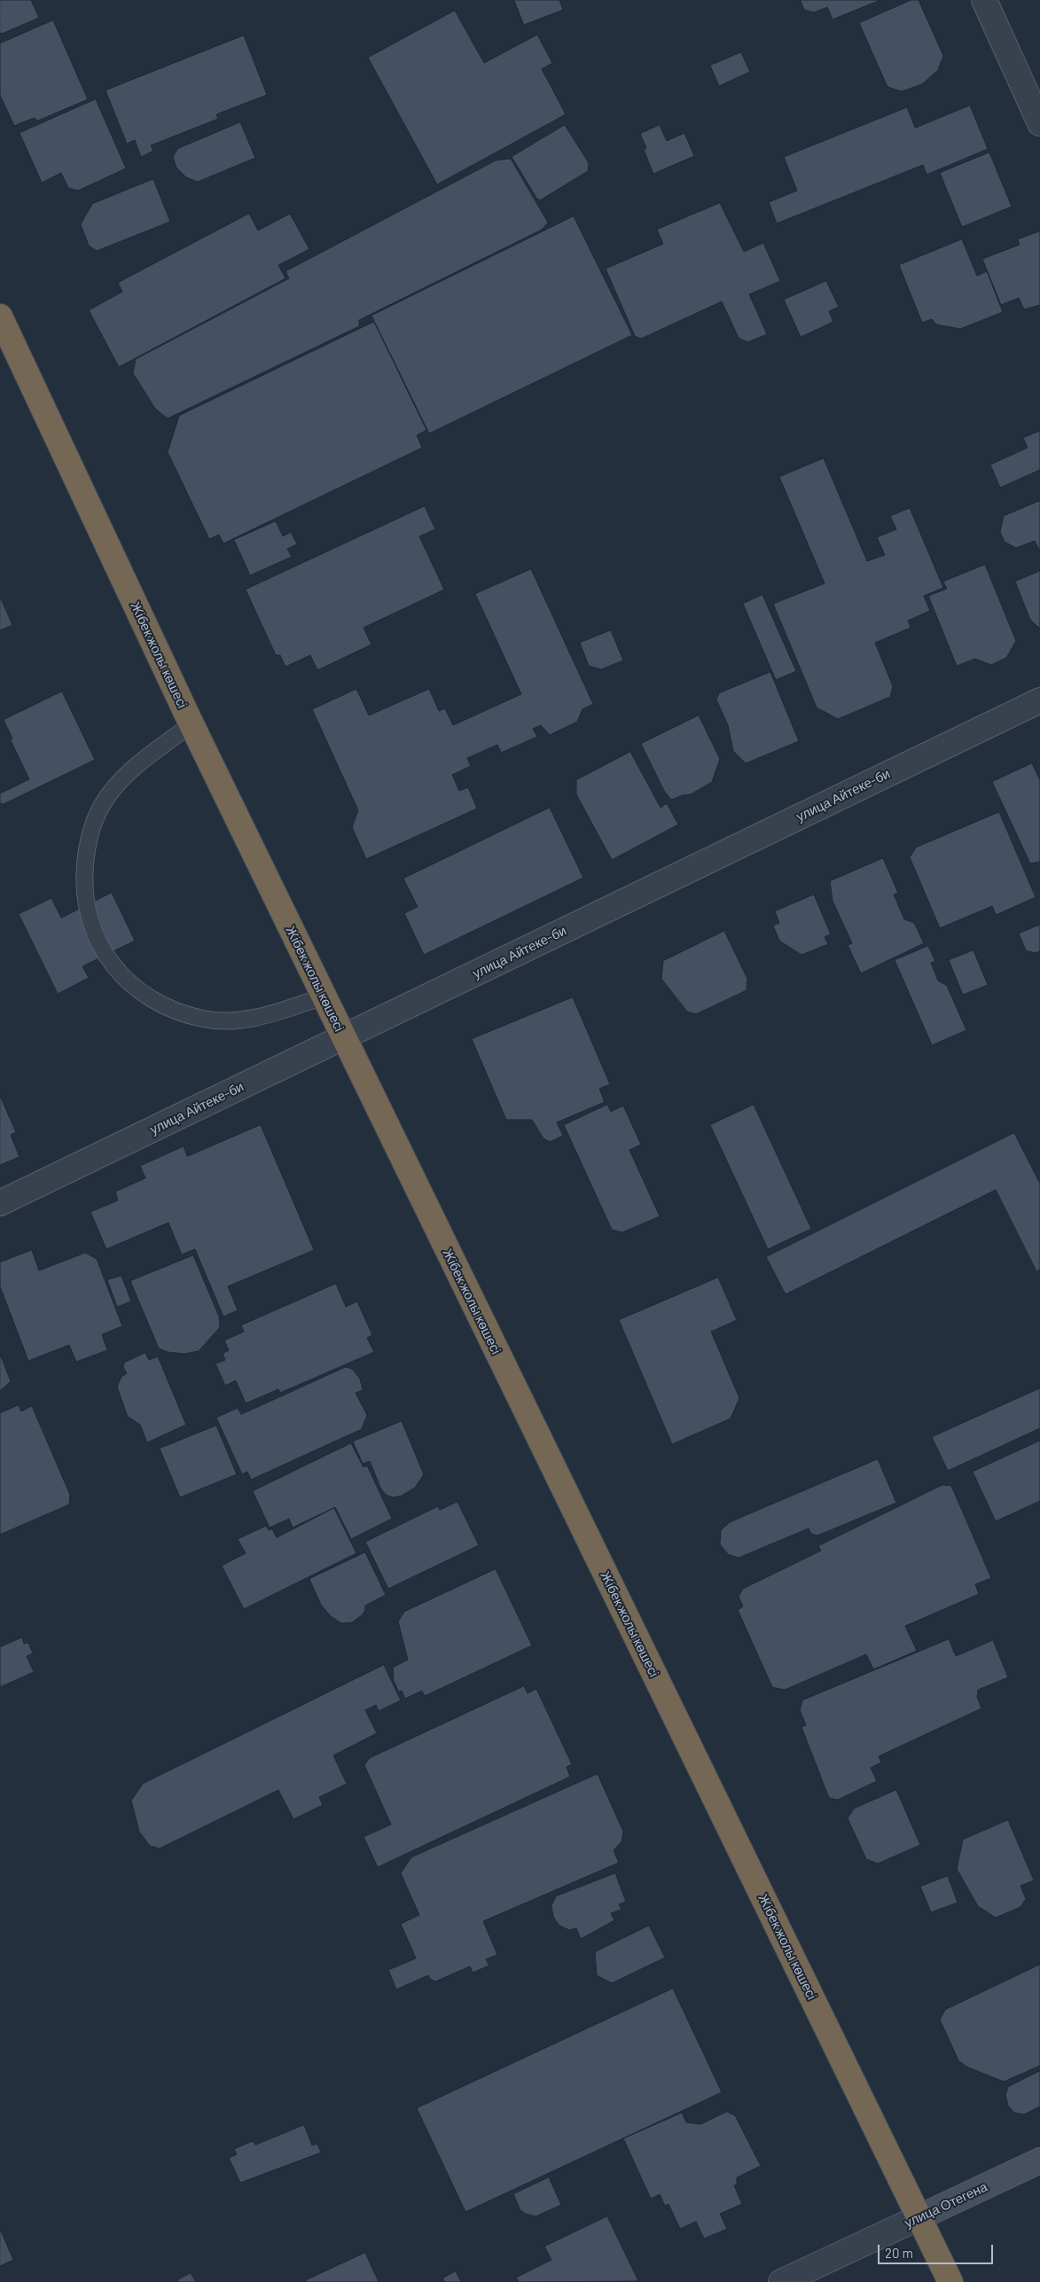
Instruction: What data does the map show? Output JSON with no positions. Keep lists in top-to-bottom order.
{
  "streets": {
    "highway": ["Жібек жолы көшесі"],
    "main road": ["улица Отегена"],
    "street": ["улица Айтеке-би"]
  },
  "crossings": [
    ["Жібек жолы көшесі", "улица Айтеке-би"],
    ["Жібек жолы көшесі", "улица Отегена"]
  ],
  "scale_bar": "20 m"
}
